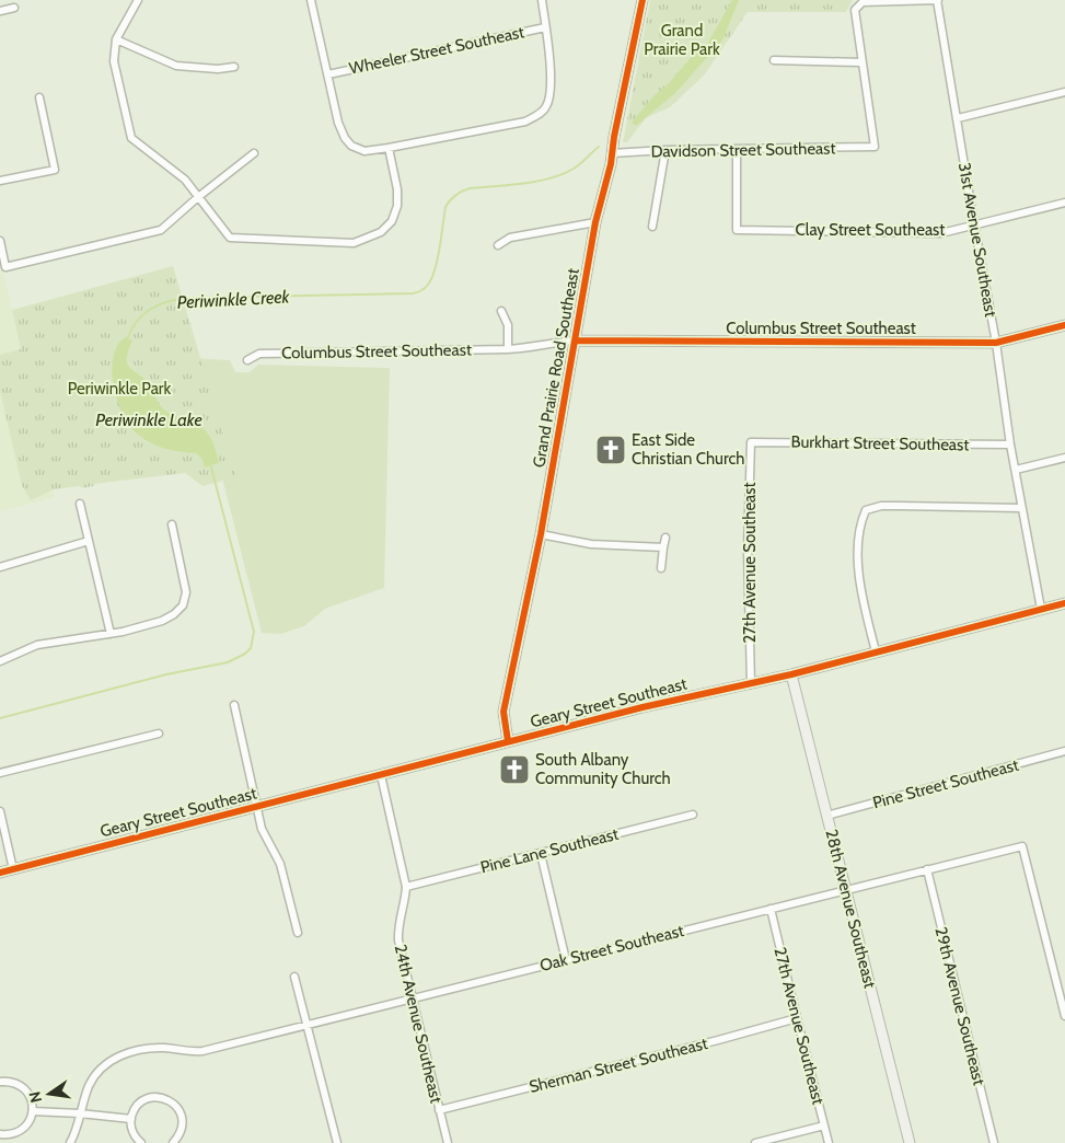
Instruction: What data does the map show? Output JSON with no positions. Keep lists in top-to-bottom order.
{
  "streets": {
    "main road": [
      "Columbus Street Southeast",
      "Grand Prairie Road Southeast",
      "Geary Street Southeast",
      "28th Avenue Southeast"
    ],
    "street": [
      "Wheeler Street Southeast",
      "Davidson Street Southeast",
      "Clay Street Southeast",
      "31st Avenue Southeast",
      "Burkhart Street Southeast",
      "27th Avenue Southeast",
      "Pine Street Southeast",
      "Pine Lane Southeast",
      "Oak Street Southeast",
      "29th Avenue Southeast",
      "24th Avenue Southeast",
      "Sherman Street Southeast"
    ]
  },
  "crossings": [
    ["Davidson Street Southeast", "Clay Street Southeast"],
    ["Davidson Street Southeast", "Grand Prairie Road Southeast"],
    ["Clay Street Southeast", "31st Avenue Southeast"],
    ["31st Avenue Southeast", "Columbus Street Southeast"],
    ["31st Avenue Southeast", "Burkhart Street Southeast"],
    ["31st Avenue Southeast", "Geary Street Southeast"],
    ["Columbus Street Southeast", "Grand Prairie Road Southeast"],
    ["Grand Prairie Road Southeast", "Geary Street Southeast"],
    ["Burkhart Street Southeast", "27th Avenue Southeast"],
    ["27th Avenue Southeast", "Geary Street Southeast"],
    ["27th Avenue Southeast", "Oak Street Southeast"],
    ["27th Avenue Southeast", "Sherman Street Southeast"],
    ["Geary Street Southeast", "28th Avenue Southeast"],
    ["Geary Street Southeast", "24th Avenue Southeast"],
    ["Pine Street Southeast", "28th Avenue Southeast"],
    ["Pine Lane Southeast", "24th Avenue Southeast"],
    ["28th Avenue Southeast", "Oak Street Southeast"],
    ["Oak Street Southeast", "29th Avenue Southeast"],
    ["Oak Street Southeast", "24th Avenue Southeast"],
    ["24th Avenue Southeast", "Sherman Street Southeast"]
  ],
  "water": ["Periwinkle Creek", "Periwinkle Lake"],
  "parks": ["Grand Prairie Park", "Periwinkle Park"],
  "places": {
    "church": ["East Side Christian Church", "South Albany Community Church"]
  },
  "north": "left"
}
